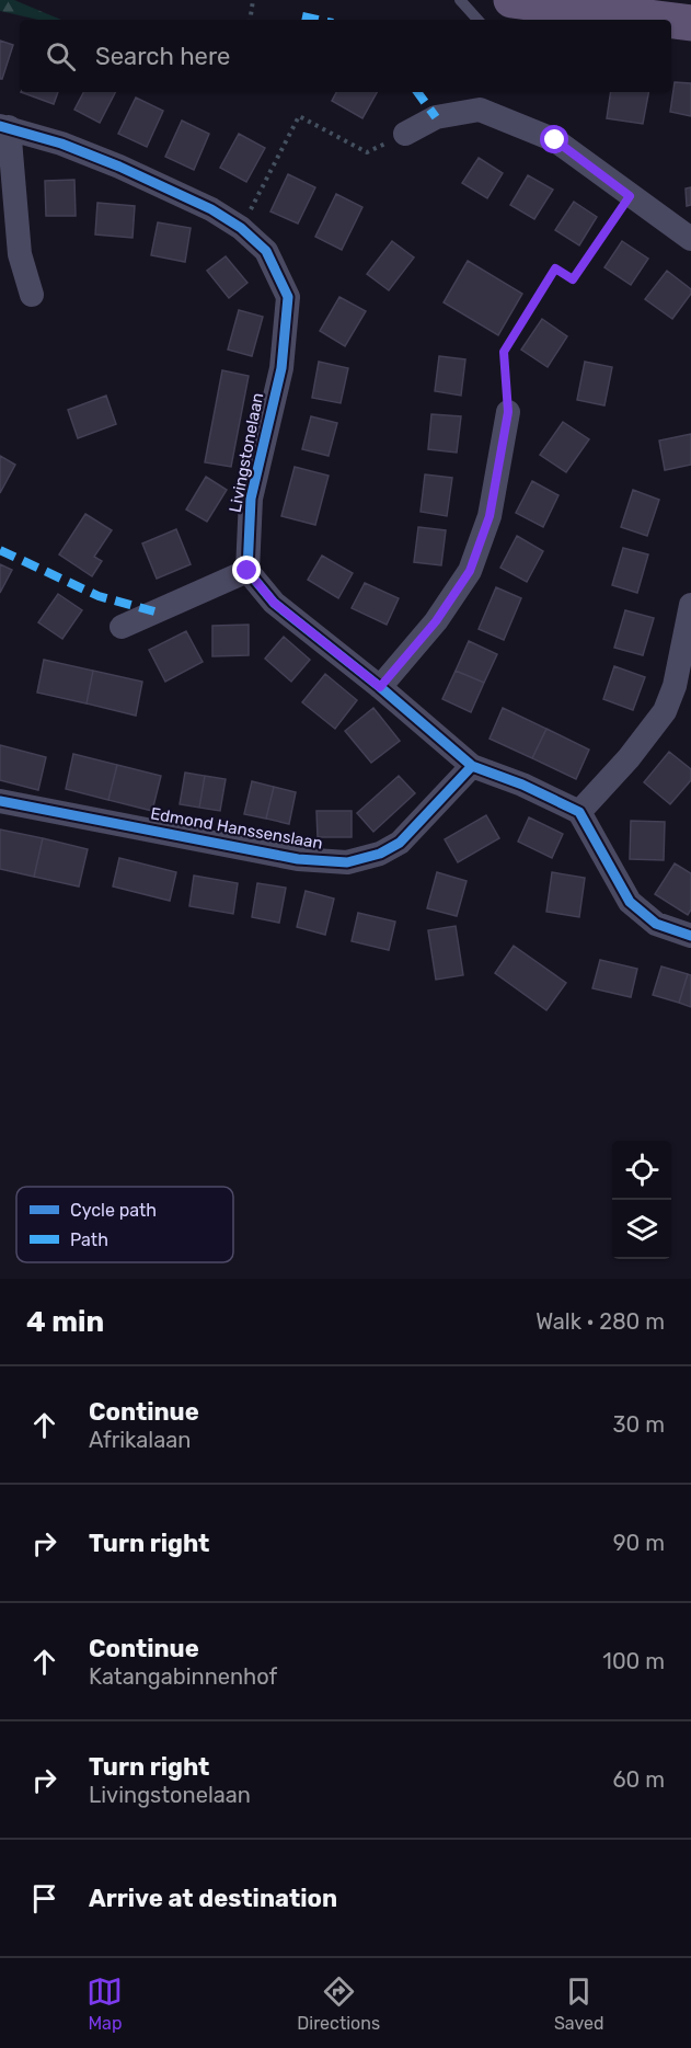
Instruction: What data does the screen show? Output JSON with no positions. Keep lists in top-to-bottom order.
{
  "streets": {
    "street": ["Livingstonelaan", "Edmond Hanssenslaan"]
  },
  "legend": ["Cycle path", "Path"],
  "page": {
    "search": "Search here",
    "heading": ["4 min", "Walk · 280 m"],
    "list": [
      ["Continue", "Afrikalaan", "30 m"],
      ["Turn right", "90 m"],
      ["Continue", "Katangabinnenhof", "100 m"],
      ["Turn right", "Livingstonelaan", "60 m"],
      "Arrive at destination"
    ],
    "nav": ["Map", "Directions", "Saved"]
  }
}
